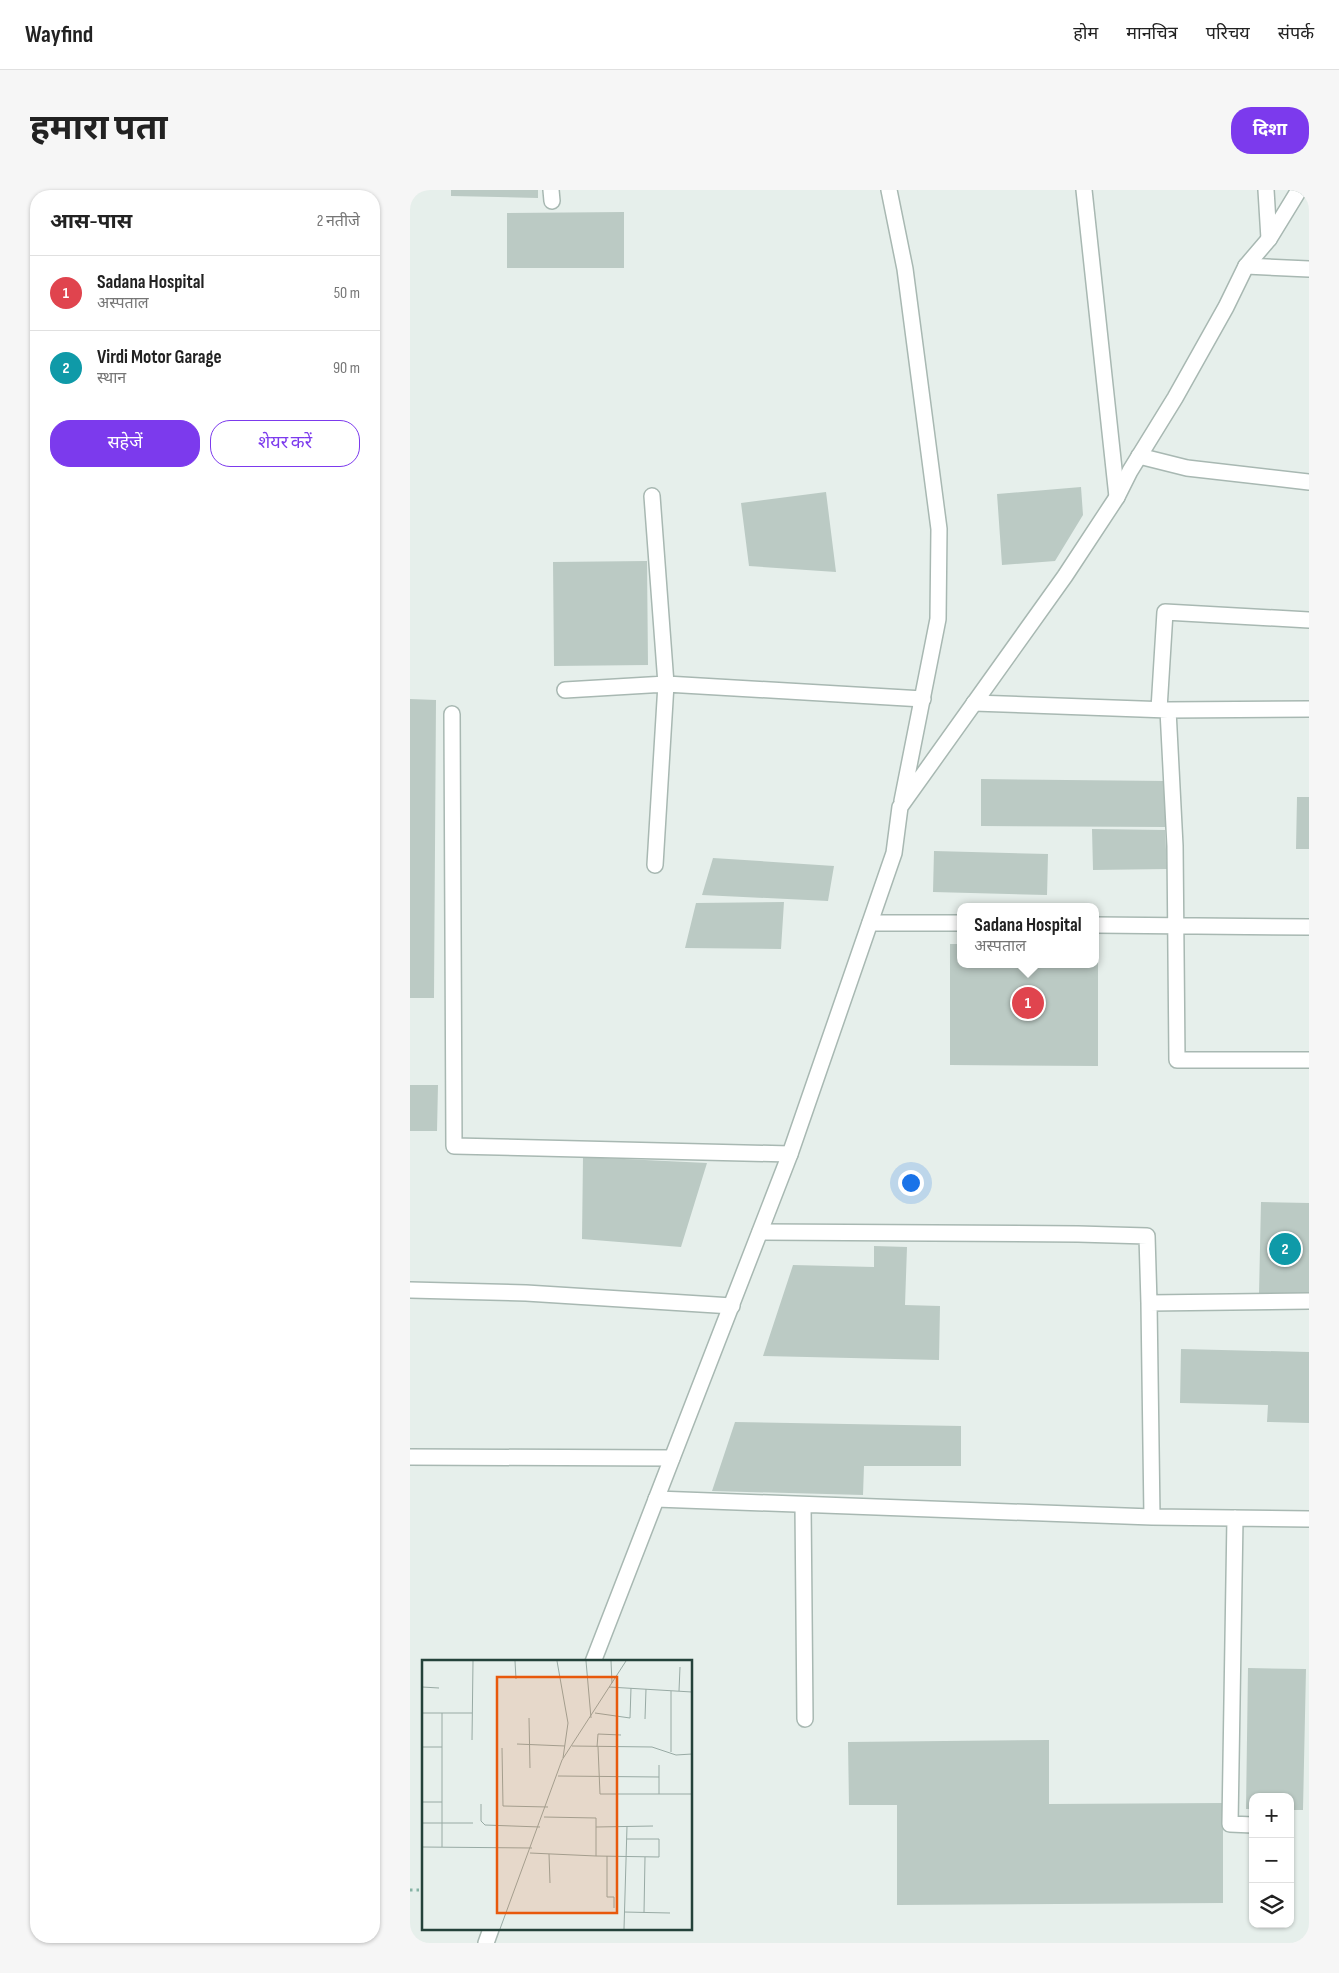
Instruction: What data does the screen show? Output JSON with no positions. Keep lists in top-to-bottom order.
{
  "page": {
    "header": "Wayfind",
    "nav": [
      "होम",
      "मानचित्र",
      "परिचय",
      "संपर्क"
    ],
    "title": "हमारा पता",
    "buttons": [
      "दिशा",
      ["सहेजें", "शेयर करें"]
    ],
    "heading": ["आस-पास", "2 नतीजे"],
    "list": [
      {
        "mark": "1",
        "name": "Sadana Hospital",
        "note": "अस्पताल",
        "value": "50 m"
      },
      {
        "mark": "2",
        "name": "Virdi Motor Garage",
        "note": "स्थान",
        "value": "90 m"
      }
    ],
    "popup": ["Sadana Hospital", "अस्पताल"],
    "pins": ["1", "2"],
    "map_buttons": ["+", "−"]
  }
}
